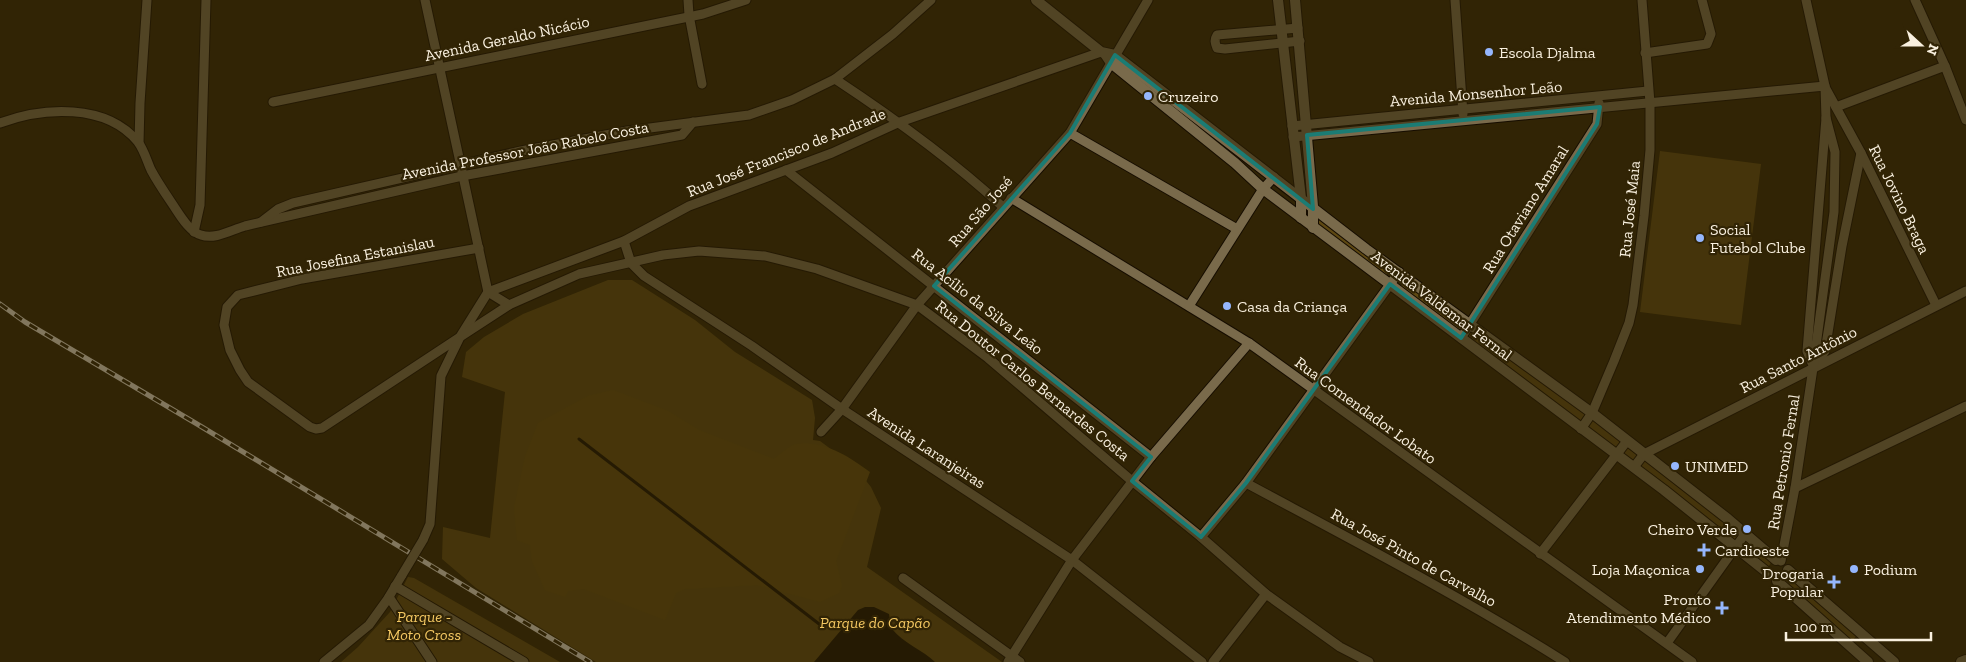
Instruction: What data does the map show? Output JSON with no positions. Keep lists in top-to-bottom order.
{
  "streets": {
    "street": [
      "Avenida Geraldo Nicácio",
      "Avenida Monsenhor Leão",
      "Avenida Professor João Rabelo Costa",
      "Rua José Francisco de Andrade",
      "Rua Jovino Braga",
      "Rua Otaviano Amaral",
      "Rua José Maia",
      "Rua São José",
      "Rua Josefina Estanislau",
      "Rua Acílio da Silva Leão",
      "Avenida Valdemar Fernal",
      "Rua Santo Antônio",
      "Rua Doutor Carlos Bernardes Costa",
      "Rua Comendador Lobato",
      "Avenida Laranjeiras",
      "Rua Petronio Fernal",
      "Rua José Pinto de Carvalho"
    ]
  },
  "crossings": [
    ["Avenida Monsenhor Leão", "Rua Otaviano Amaral"],
    ["Avenida Monsenhor Leão", "Rua José Maia"],
    ["Avenida Monsenhor Leão", "Rua Petronio Fernal"],
    ["Rua José Francisco de Andrade", "Rua São José"],
    ["Rua José Francisco de Andrade", "Rua Acílio da Silva Leão"],
    ["Rua José Francisco de Andrade", "Avenida Valdemar Fernal"],
    ["Rua Jovino Braga", "Rua Santo Antônio"],
    ["Rua Jovino Braga", "Rua Petronio Fernal"],
    ["Rua Otaviano Amaral", "Avenida Valdemar Fernal"],
    ["Rua José Maia", "Avenida Valdemar Fernal"],
    ["Rua São José", "Rua Acílio da Silva Leão"],
    ["Rua São José", "Avenida Valdemar Fernal"],
    ["Rua São José", "Rua Doutor Carlos Bernardes Costa"],
    ["Rua São José", "Rua Comendador Lobato"],
    ["Rua São José", "Avenida Laranjeiras"],
    ["Rua Josefina Estanislau", "Rua Doutor Carlos Bernardes Costa"],
    ["Avenida Valdemar Fernal", "Rua Santo Antônio"],
    ["Avenida Valdemar Fernal", "Rua Petronio Fernal"],
    ["Rua Santo Antônio", "Rua Petronio Fernal"],
    ["Rua Doutor Carlos Bernardes Costa", "Avenida Laranjeiras"]
  ],
  "parks": ["Parque - Moto Cross", "Parque do Capão"],
  "places": {
    "other": [
      "Escola Djalma",
      "Cruzeiro",
      "Social Futebol Clube",
      "Casa da Criança",
      "UNIMED",
      "Cheiro Verde",
      "Loja Maçonica",
      "Podium"
    ],
    "health": ["Cardioeste", "Drogaria Popular", "Pronto Atendimento Médico"]
  },
  "scale_bar": "100 m",
  "north": "right"
}
